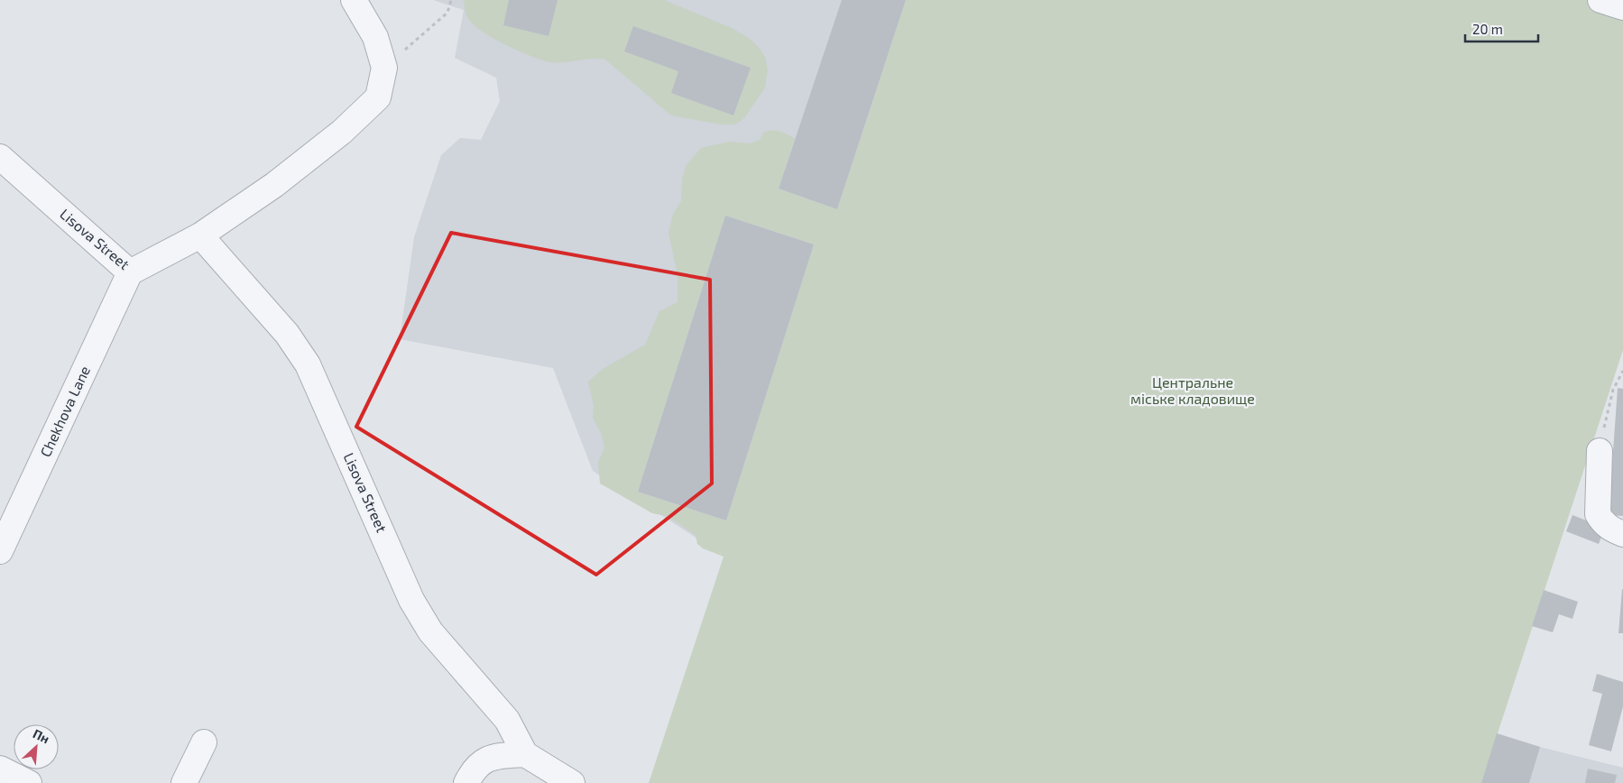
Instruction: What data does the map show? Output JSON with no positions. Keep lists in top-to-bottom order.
{
  "streets": {
    "street": ["Lisova Street", "Chekhova Lane"]
  },
  "crossings": [
    ["Lisova Street", "Chekhova Lane"]
  ],
  "parks": ["Центральне міське кладовище"],
  "scale_bar": "20 m",
  "north": "top right"
}
